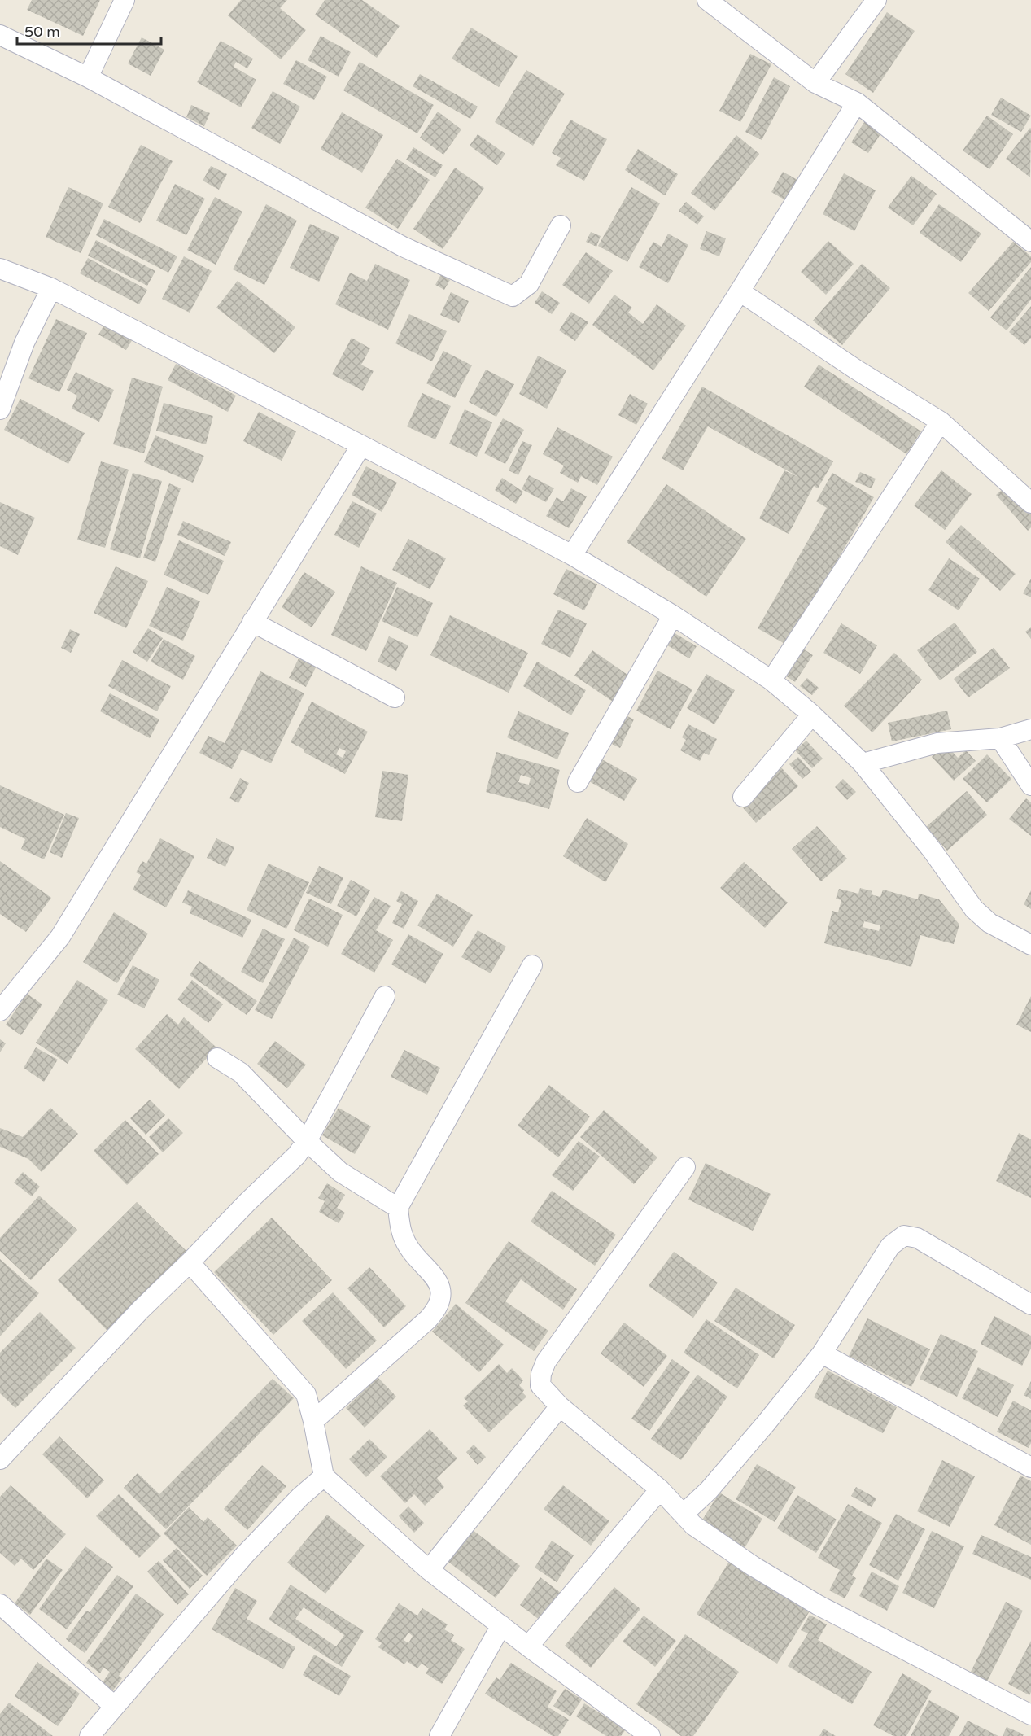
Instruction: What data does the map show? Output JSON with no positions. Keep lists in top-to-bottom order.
{
  "scale_bar": "50 m"
}
